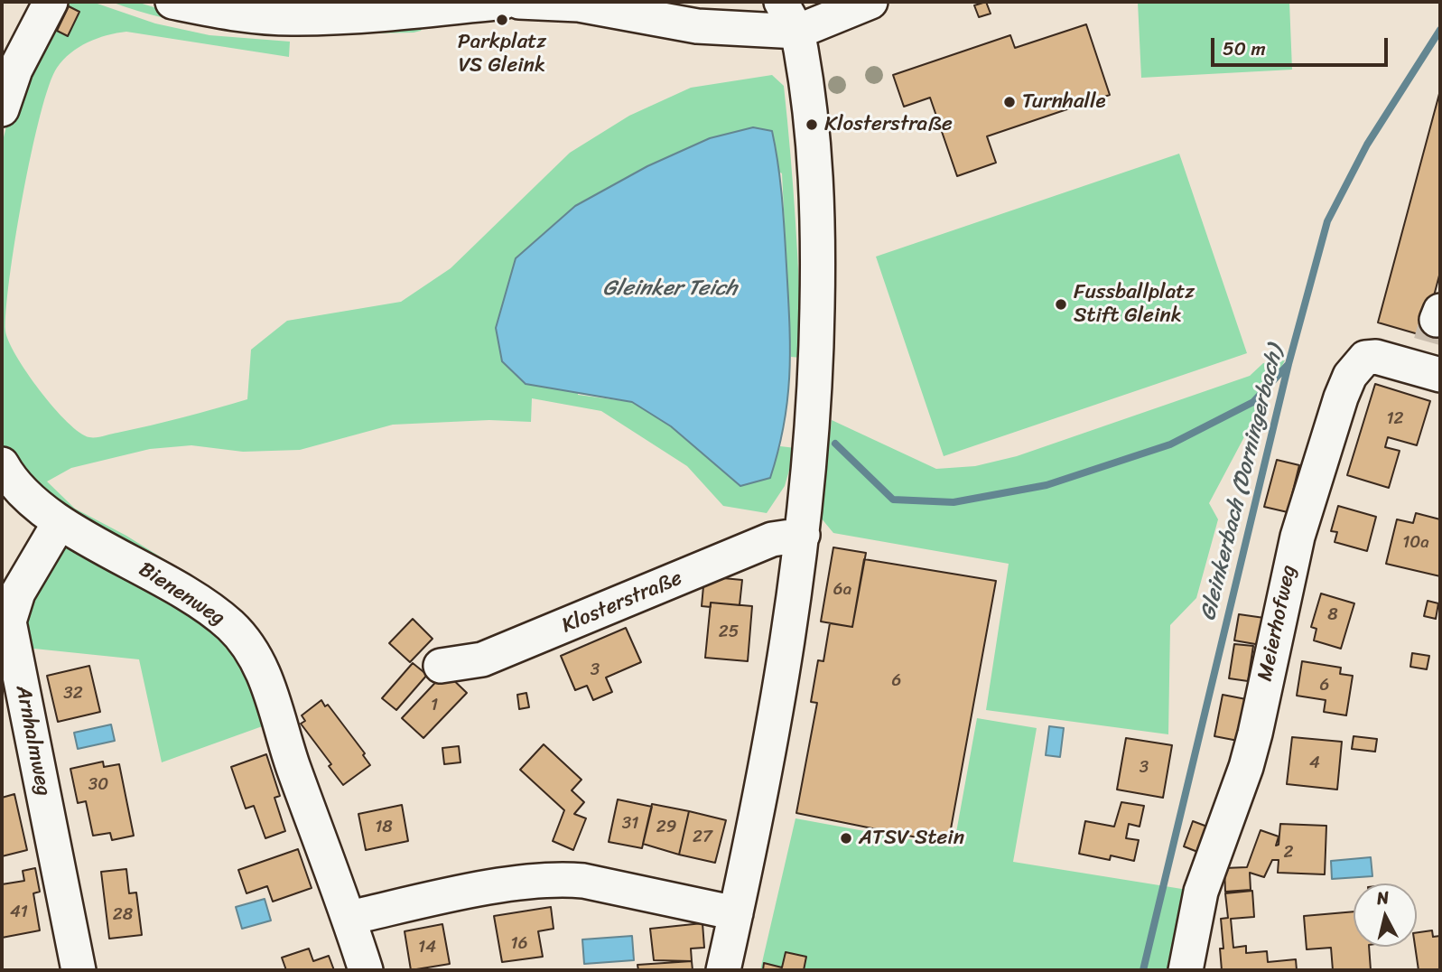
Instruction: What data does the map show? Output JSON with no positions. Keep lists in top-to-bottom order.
{
  "streets": {
    "street": [
      "Bienenweg",
      "Klosterstraße",
      "Meierhofweg",
      "Arnhalmweg"
    ]
  },
  "crossings": [
    ["Bienenweg", "Arnhalmweg"]
  ],
  "water": ["Gleinker Teich", "Gleinkerbach (Dorningerbach)"],
  "places": [
    "Parkplatz VS Gleink",
    "Turnhalle",
    "Klosterstraße",
    "Fussballplatz Stift Gleink",
    "ATSV Stein"
  ],
  "house_numbers": [
    "12",
    "10a",
    "6a",
    "8",
    "25",
    "3",
    "6",
    "6",
    "32",
    "1",
    "4",
    "3",
    "30",
    "31",
    "18",
    "29",
    "27",
    "2",
    "41",
    "28",
    "16",
    "14"
  ],
  "scale_bar": "50 m",
  "north": "top"
}
